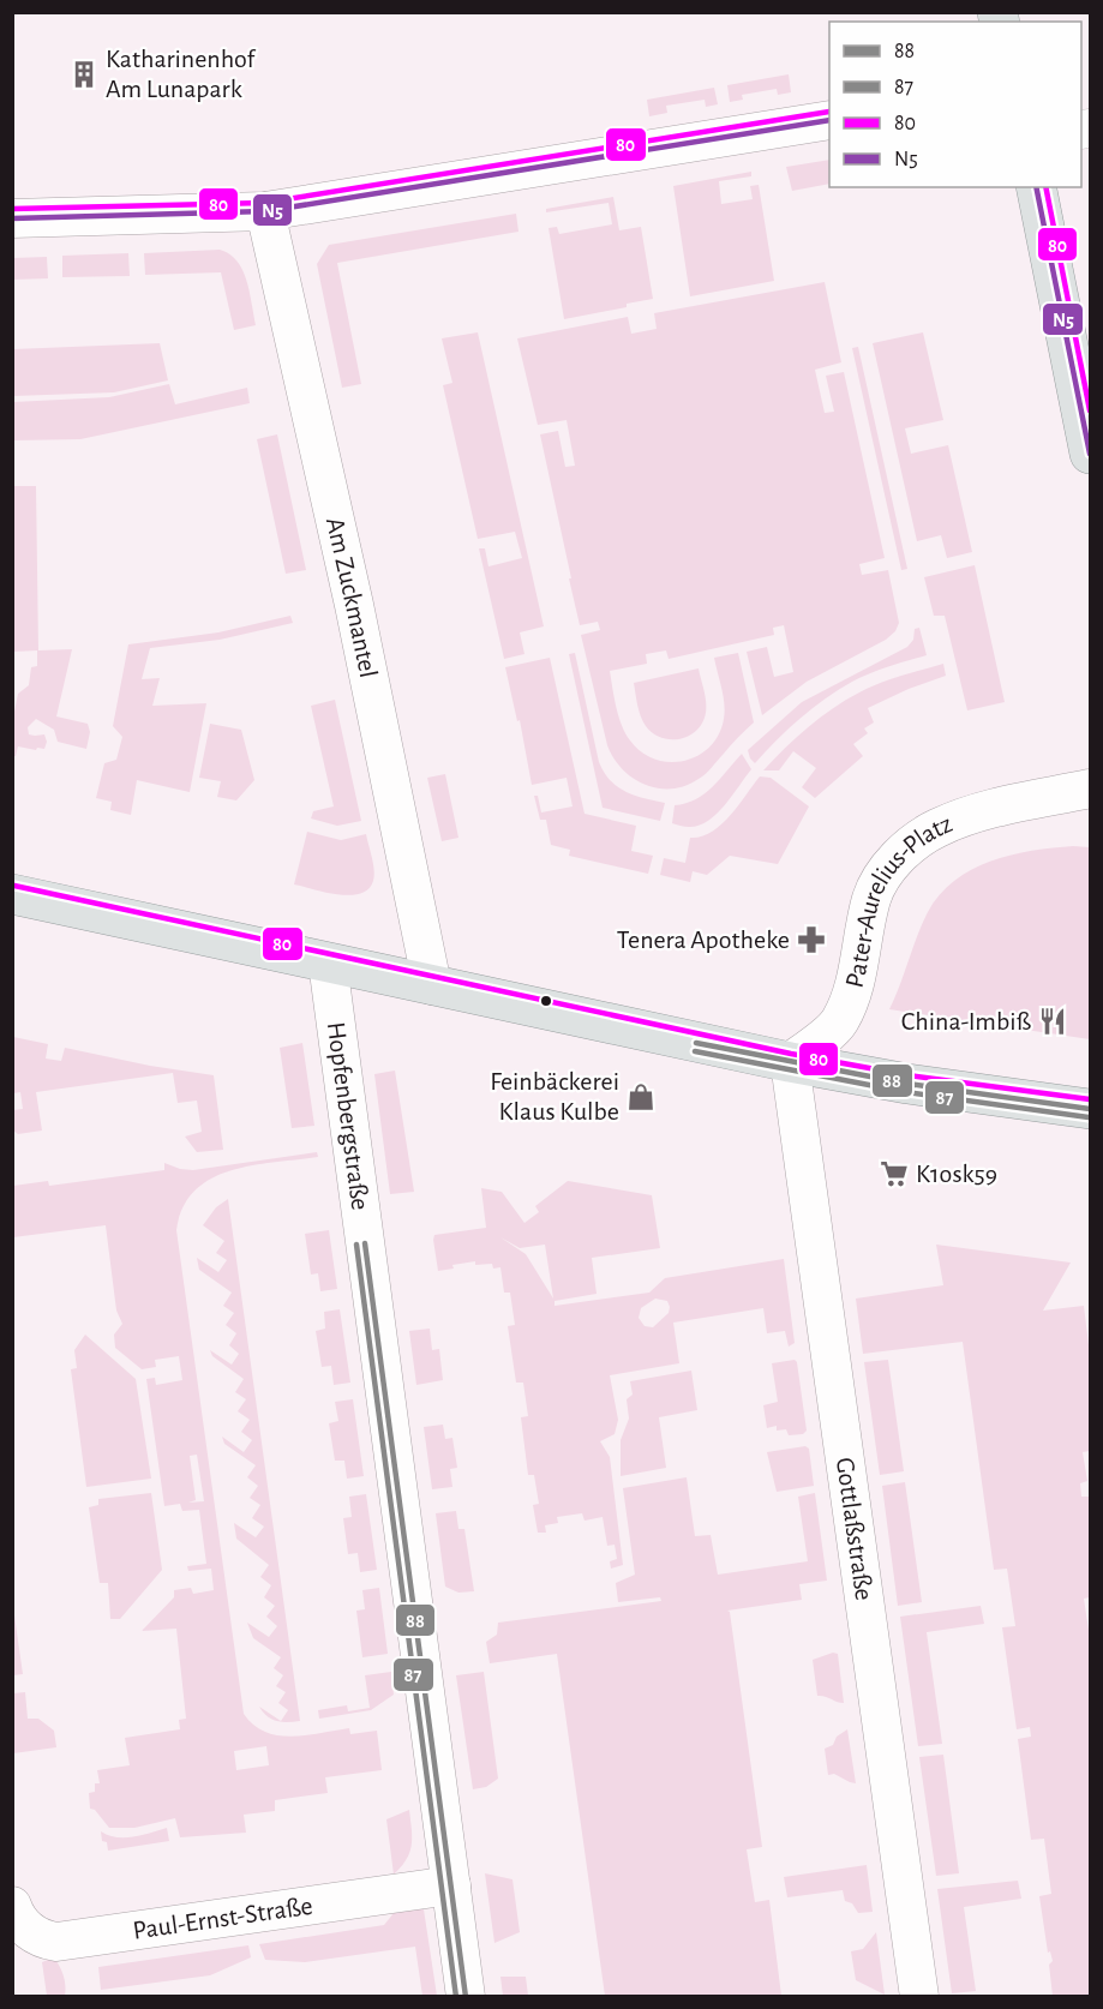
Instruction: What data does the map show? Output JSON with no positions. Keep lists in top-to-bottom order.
{
  "streets": {
    "street": [
      "Am Zuckmantel",
      "Pater-Aurelius-Platz",
      "Hopfenbergstraße",
      "Gottlaßstraße",
      "Paul-Ernst-Straße"
    ]
  },
  "crossings": [
    ["Pater-Aurelius-Platz", "Gottlaßstraße"],
    ["Hopfenbergstraße", "Paul-Ernst-Straße"]
  ],
  "places": {
    "building": ["Katharinenhof Am Lunapark"],
    "pharmacy": ["Tenera Apotheke"],
    "restaurant": ["China-Imbiß"],
    "shop": ["Feinbäckerei Klaus Kulbe"],
    "supermarket": ["K1osk59"]
  },
  "lines": [
    "transit line 80",
    "transit line N5",
    "transit line 88",
    "transit line 87"
  ],
  "legend": [
    "88",
    "87",
    "80",
    "N5"
  ]
}
